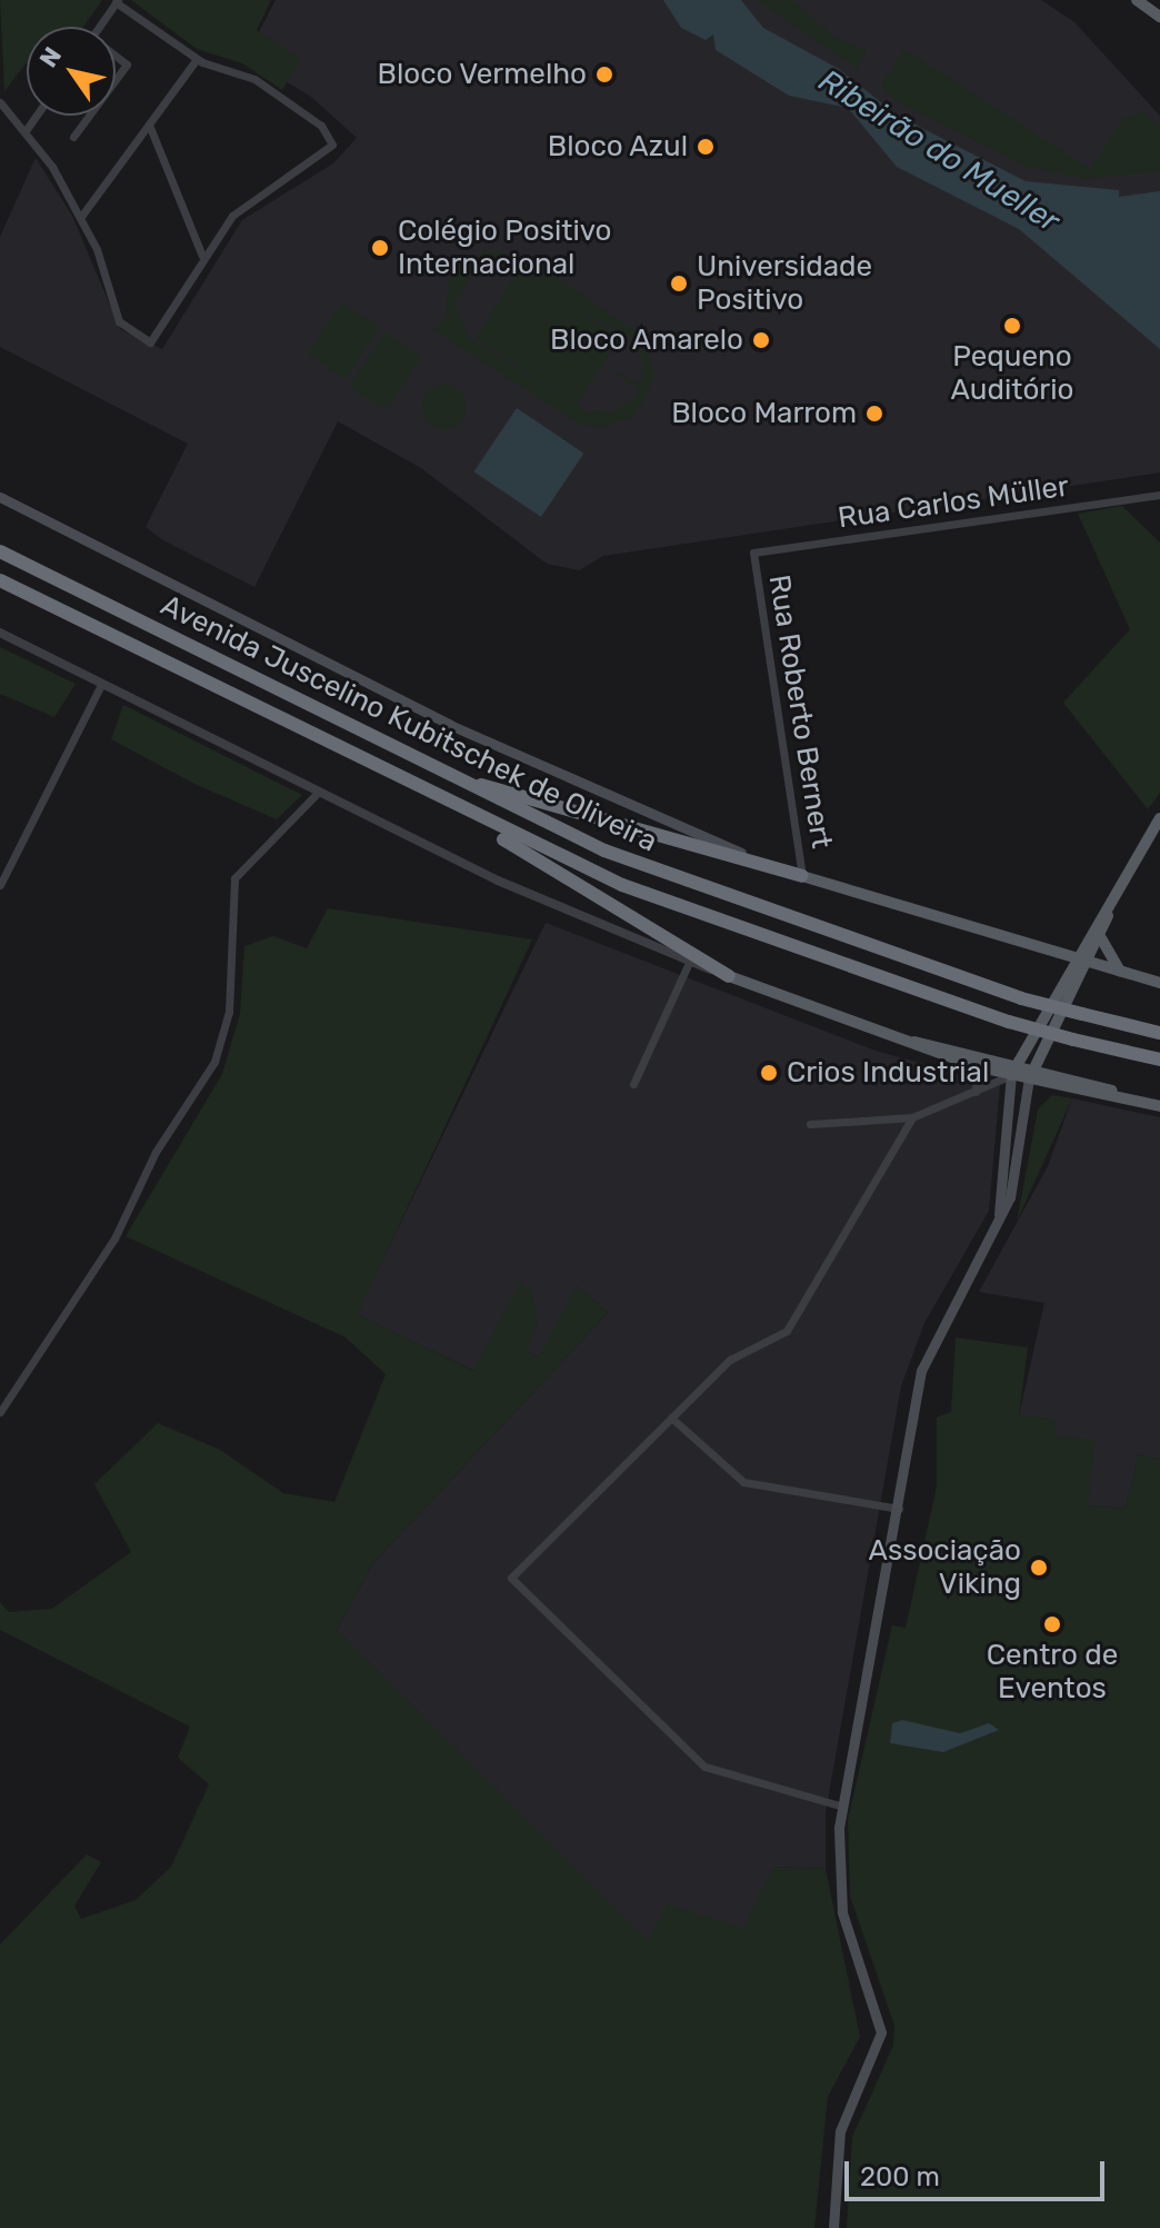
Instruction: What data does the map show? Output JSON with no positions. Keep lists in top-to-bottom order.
{
  "streets": {
    "highway": ["Avenida Juscelino Kubitschek de Oliveira"],
    "street": ["Rua Carlos Müller", "Rua Roberto Bernert"]
  },
  "crossings": [
    ["Rua Carlos Müller", "Rua Roberto Bernert"]
  ],
  "water": ["Ribeirão do Mueller"],
  "places": [
    "Bloco Vermelho",
    "Bloco Azul",
    "Colégio Positivo Internacional",
    "Universidade Positivo",
    "Pequeno Auditório",
    "Bloco Amarelo",
    "Bloco Marrom",
    "Crios Industrial",
    "Associação Viking",
    "Centro de Eventos"
  ],
  "scale_bar": "200 m",
  "north": "top left"
}
